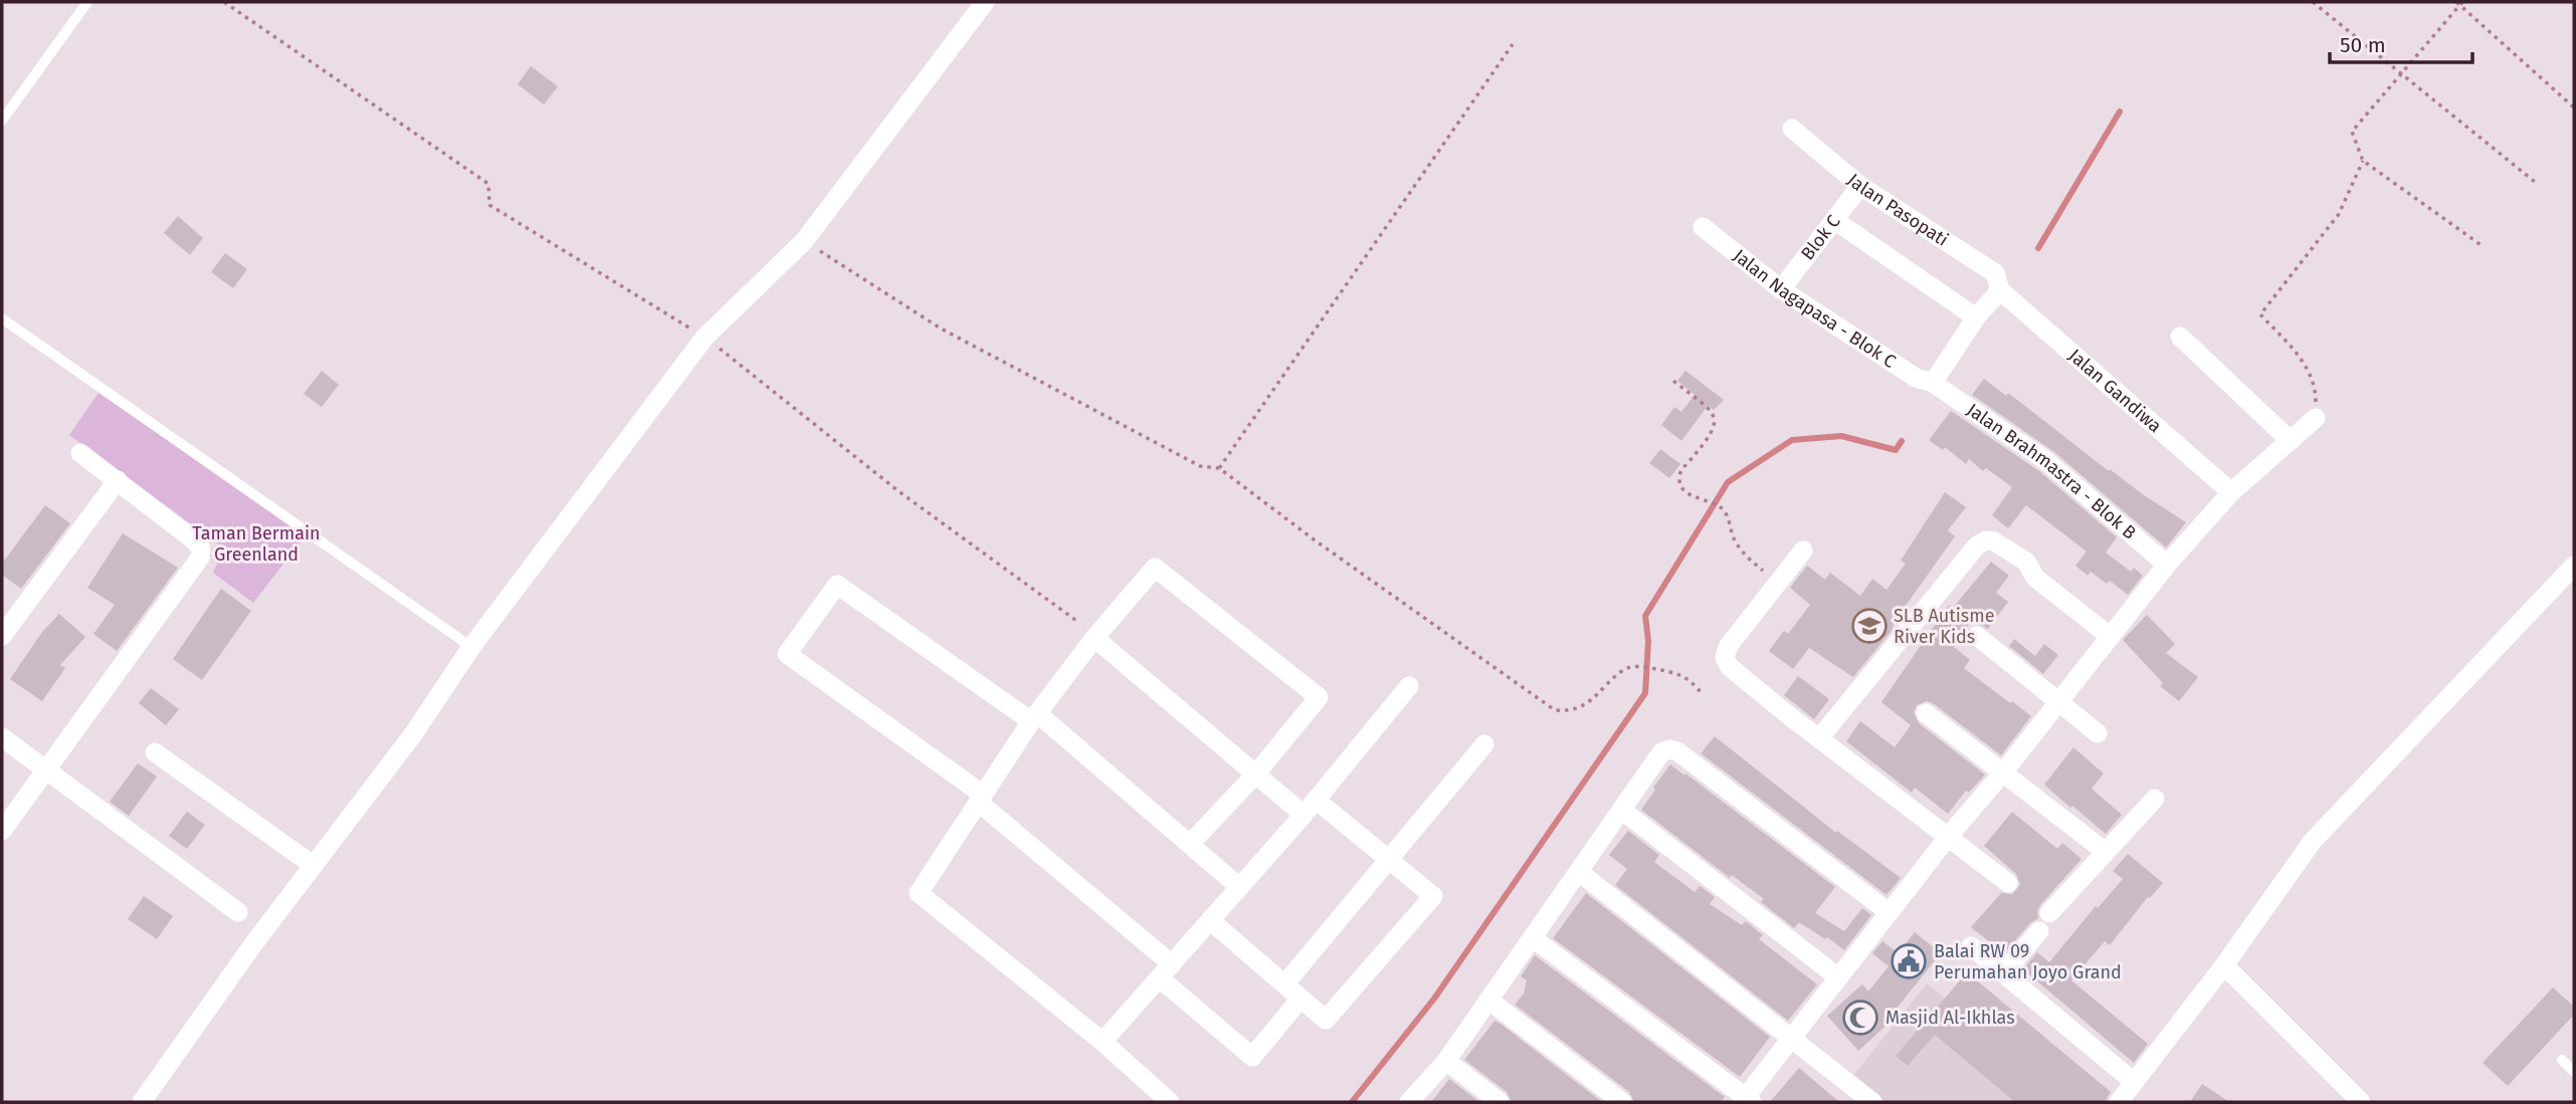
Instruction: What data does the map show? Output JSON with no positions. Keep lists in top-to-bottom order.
{
  "streets": {
    "street": [
      "Jalan Pasopati",
      "Blok C",
      "Jalan Nagapasa - Blok C",
      "Jalan Gandiwa",
      "Jalan Brahmastra - Blok B"
    ]
  },
  "crossings": [
    ["Jalan Pasopati", "Blok C"],
    ["Jalan Pasopati", "Jalan Gandiwa"],
    ["Blok C", "Jalan Nagapasa - Blok C"],
    ["Jalan Nagapasa - Blok C", "Jalan Brahmastra - Blok B"]
  ],
  "parks": ["Taman Bermain Greenland"],
  "places": {
    "school or university": ["SLB Autisme River Kids"],
    "public building": ["Balai RW 09 Perumahan Joyo Grand"],
    "mosque": ["Masjid Al-Ikhlas"]
  },
  "scale_bar": "50 m"
}
